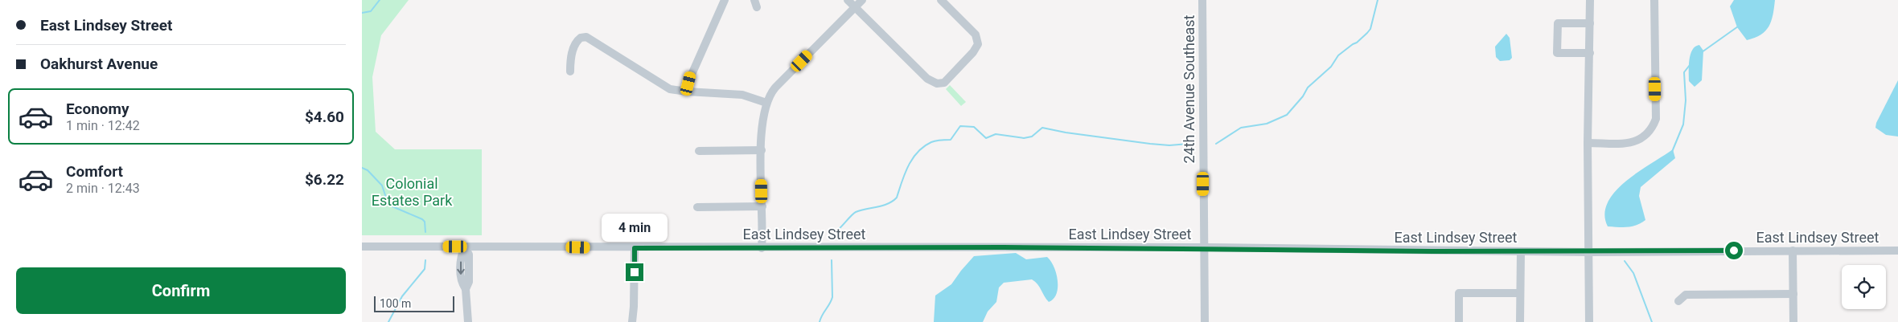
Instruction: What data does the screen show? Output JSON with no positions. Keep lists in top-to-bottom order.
{
  "streets": {
    "street": ["24th Avenue Southeast", "East Lindsey Street"]
  },
  "crossings": [
    ["24th Avenue Southeast", "East Lindsey Street"]
  ],
  "parks": ["Colonial Estates Park"],
  "scale_bar": "100 m",
  "page": {
    "banner": ["East Lindsey Street", "Oakhurst Avenue"],
    "list": [
      {
        "name": "Economy",
        "note": "1 min · 12:42",
        "value": "$4.60"
      },
      {
        "name": "Comfort",
        "note": "2 min · 12:43",
        "value": "$6.22"
      }
    ],
    "bubble": "4 min",
    "buttons": "Confirm",
    "scale": "100 m"
  }
}
